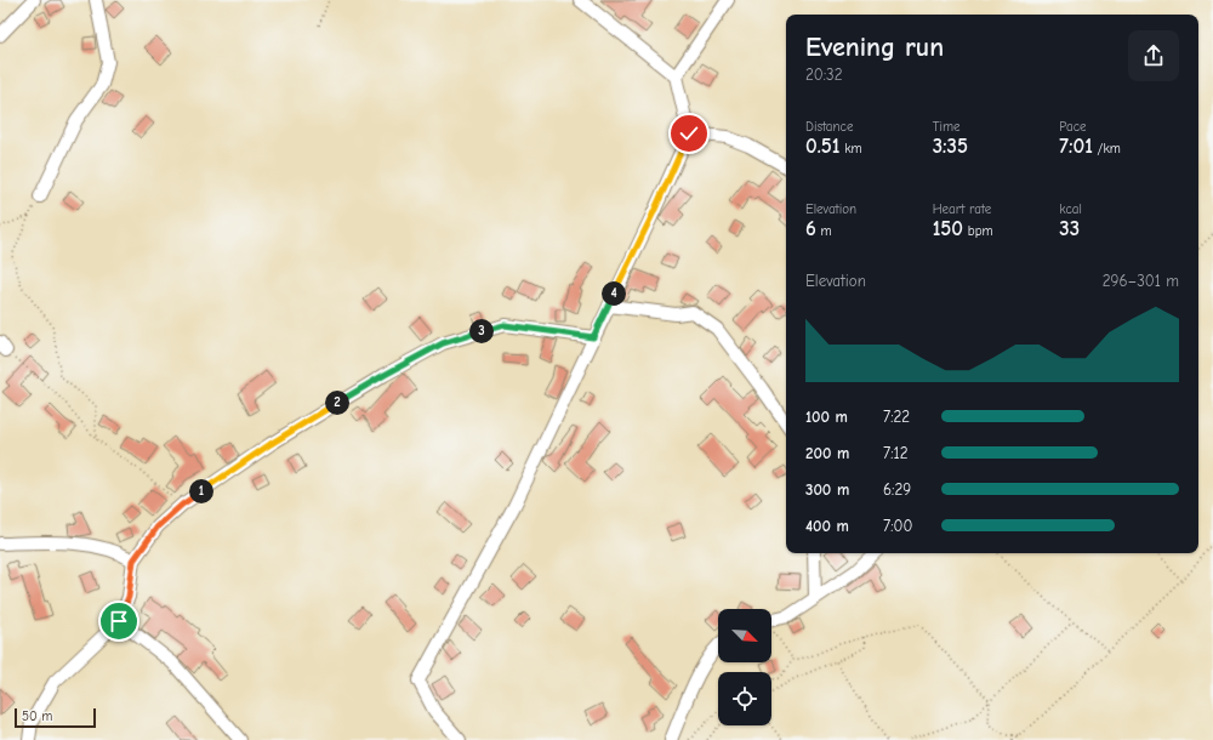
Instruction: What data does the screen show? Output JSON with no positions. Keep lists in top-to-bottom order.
{
  "scale_bar": "50 m",
  "north": "bottom right",
  "page": {
    "heading": ["Evening run", "20:32"],
    "stats": [
      ["Distance", "0.51 km"],
      ["Time", "3:35"],
      ["Pace", "7:01 /km"],
      ["Elevation", "6 m"],
      ["Heart rate", "150 bpm"],
      ["kcal", "33"]
    ],
    "chart": ["Elevation", "296–301 m"],
    "pins": [
      "4",
      "3",
      "2",
      "1"
    ],
    "list": [
      {
        "name": "100 m",
        "note": "7:22"
      },
      {
        "name": "200 m",
        "note": "7:12"
      },
      {
        "name": "300 m",
        "note": "6:29"
      },
      {
        "name": "400 m",
        "note": "7:00"
      }
    ],
    "scale": "50 m"
  }
}
